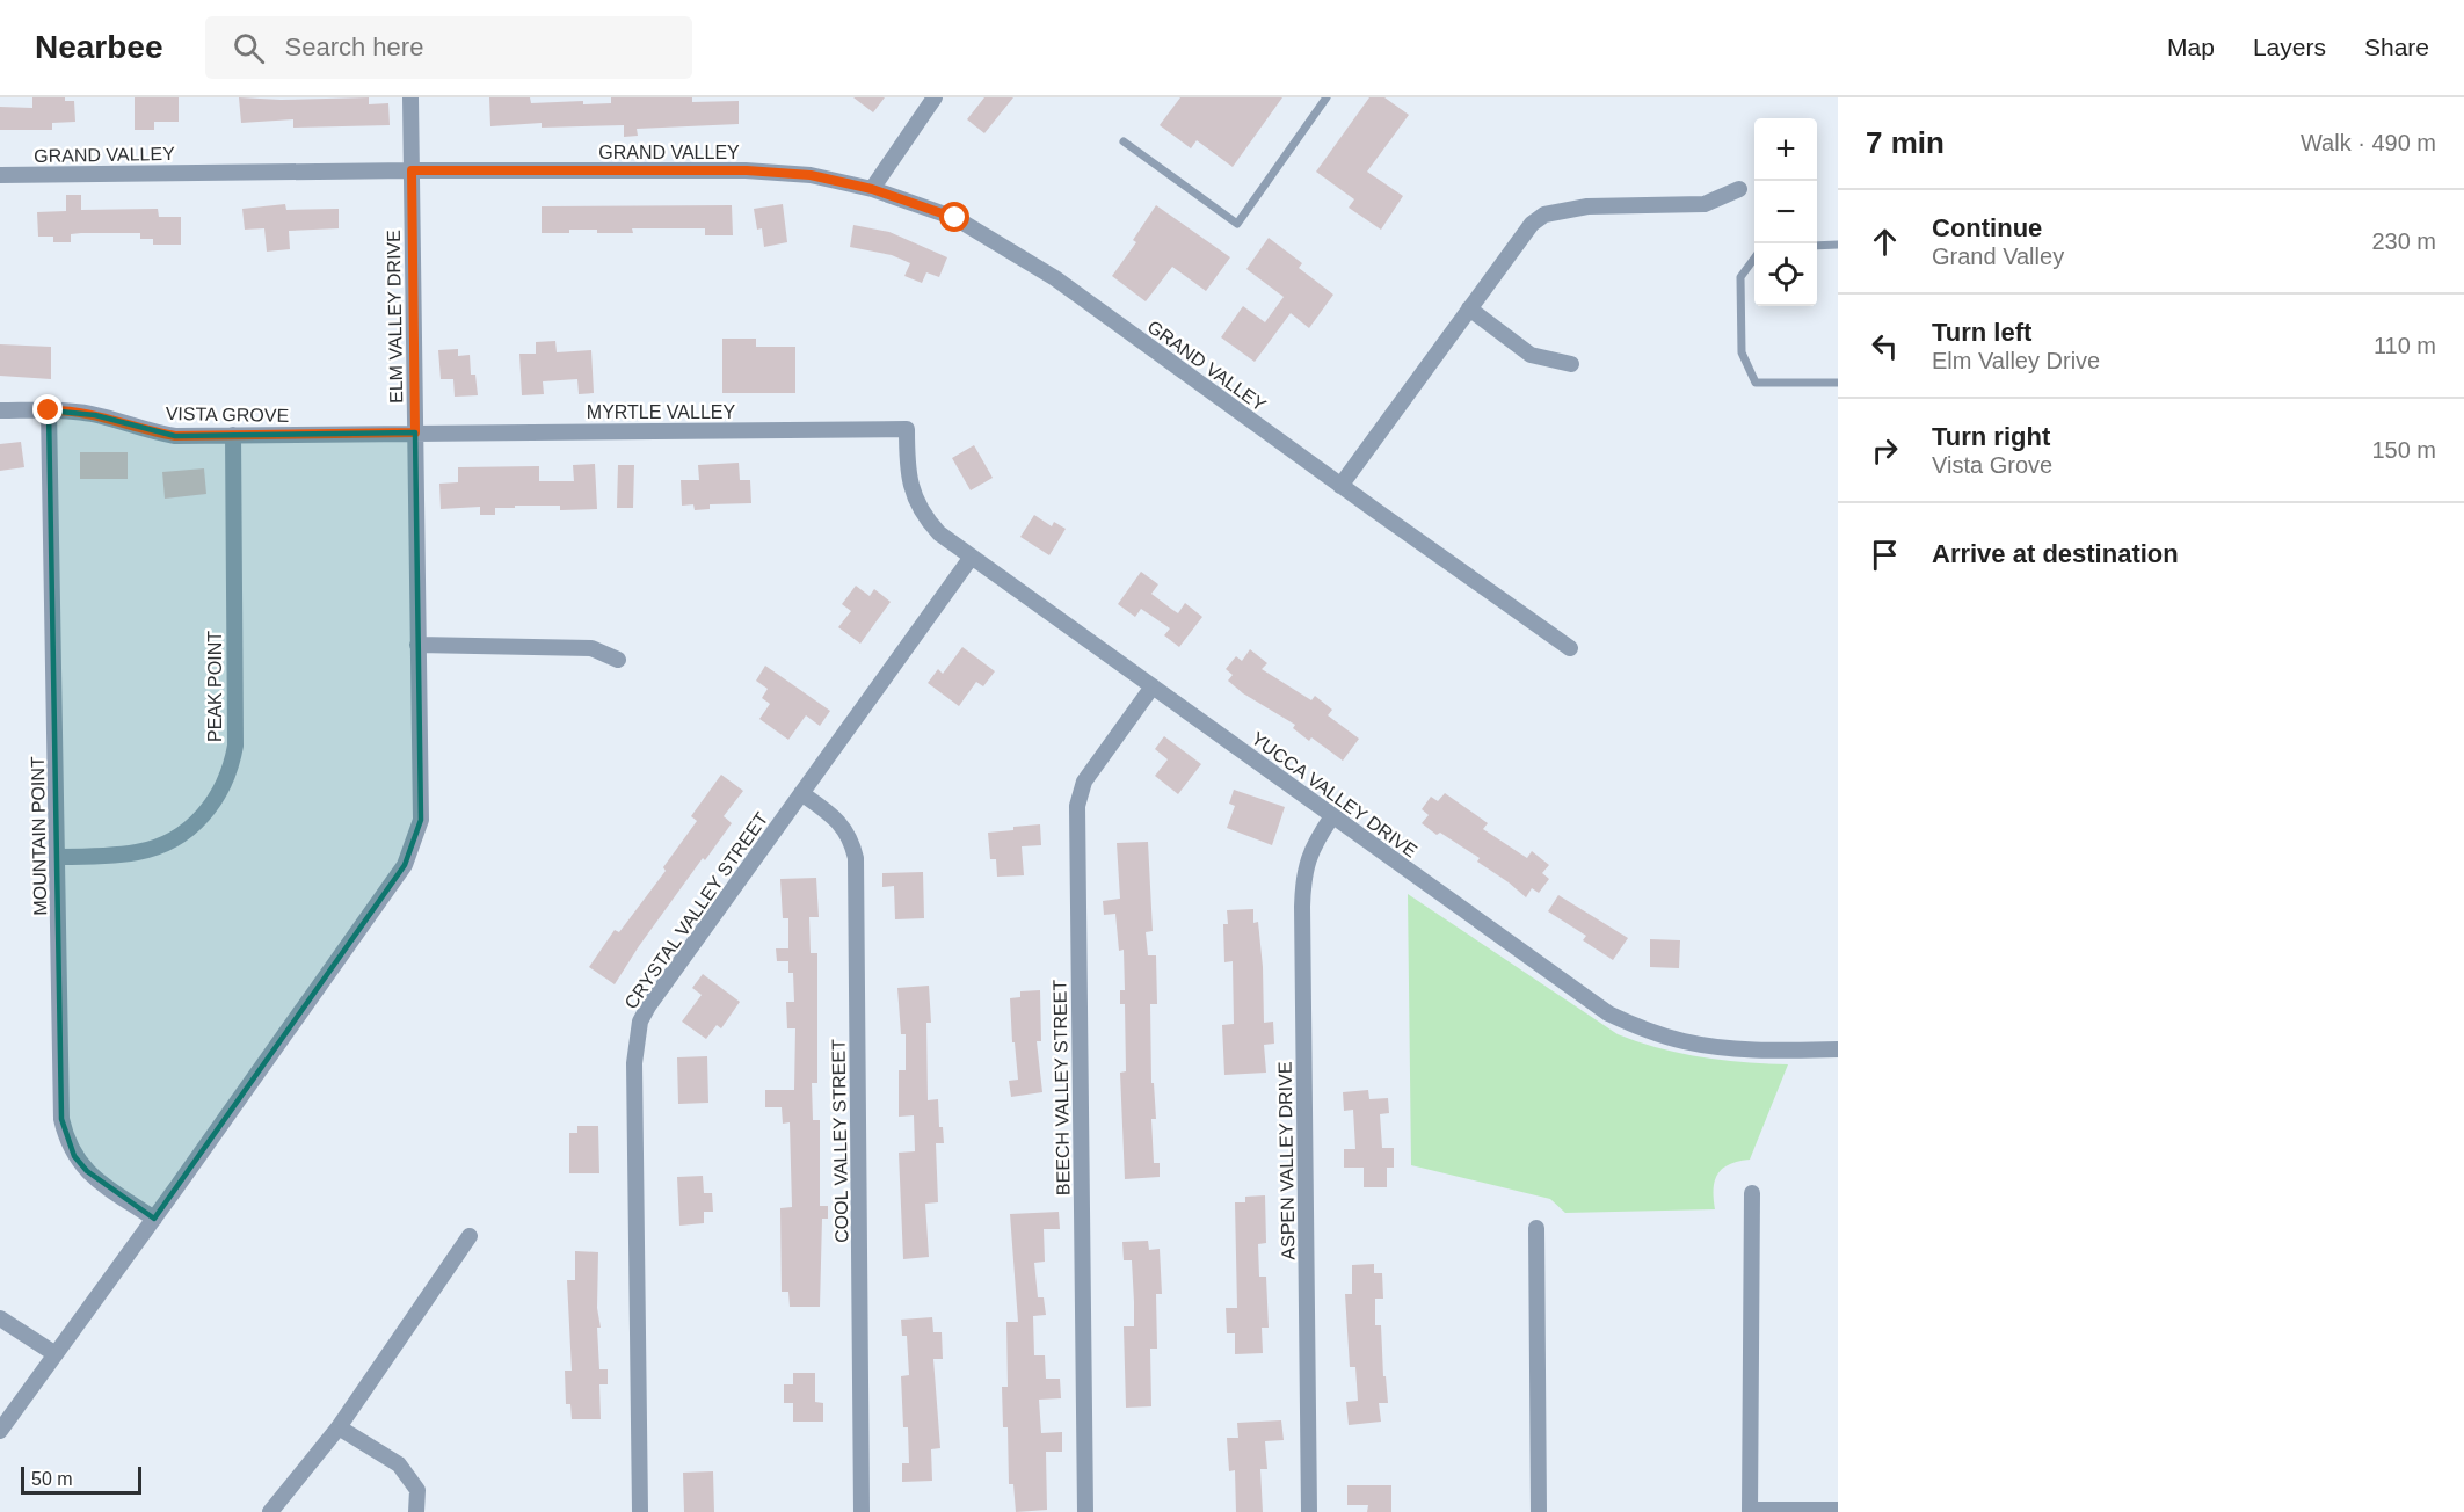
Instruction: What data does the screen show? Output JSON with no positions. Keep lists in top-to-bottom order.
{
  "streets": {
    "street": [
      "GRAND VALLEY",
      "ELM VALLEY DRIVE",
      "MYRTLE VALLEY",
      "VISTA GROVE",
      "PEAK POINT",
      "YUCCA VALLEY DRIVE",
      "MOUNTAIN POINT",
      "CRYSTAL VALLEY STREET",
      "BEECH VALLEY STREET",
      "COOL VALLEY STREET",
      "ASPEN VALLEY DRIVE"
    ]
  },
  "crossings": [
    ["GRAND VALLEY", "ELM VALLEY DRIVE"],
    ["ELM VALLEY DRIVE", "MYRTLE VALLEY"],
    ["ELM VALLEY DRIVE", "VISTA GROVE"],
    ["ELM VALLEY DRIVE", "MOUNTAIN POINT"],
    ["MYRTLE VALLEY", "VISTA GROVE"],
    ["MYRTLE VALLEY", "YUCCA VALLEY DRIVE"],
    ["VISTA GROVE", "PEAK POINT"],
    ["VISTA GROVE", "MOUNTAIN POINT"],
    ["PEAK POINT", "MOUNTAIN POINT"],
    ["YUCCA VALLEY DRIVE", "CRYSTAL VALLEY STREET"],
    ["YUCCA VALLEY DRIVE", "BEECH VALLEY STREET"],
    ["YUCCA VALLEY DRIVE", "ASPEN VALLEY DRIVE"],
    ["CRYSTAL VALLEY STREET", "COOL VALLEY STREET"]
  ],
  "scale_bar": "50 m",
  "page": {
    "header": "Nearbee",
    "search": "Search here",
    "nav": ["Map", "Layers", "Share"],
    "heading": ["7 min", "Walk · 490 m"],
    "map_buttons": ["+", "−"],
    "list": [
      ["Continue", "Grand Valley", "230 m"],
      ["Turn left", "Elm Valley Drive", "110 m"],
      ["Turn right", "Vista Grove", "150 m"],
      "Arrive at destination"
    ],
    "scale": "50 m"
  }
}
